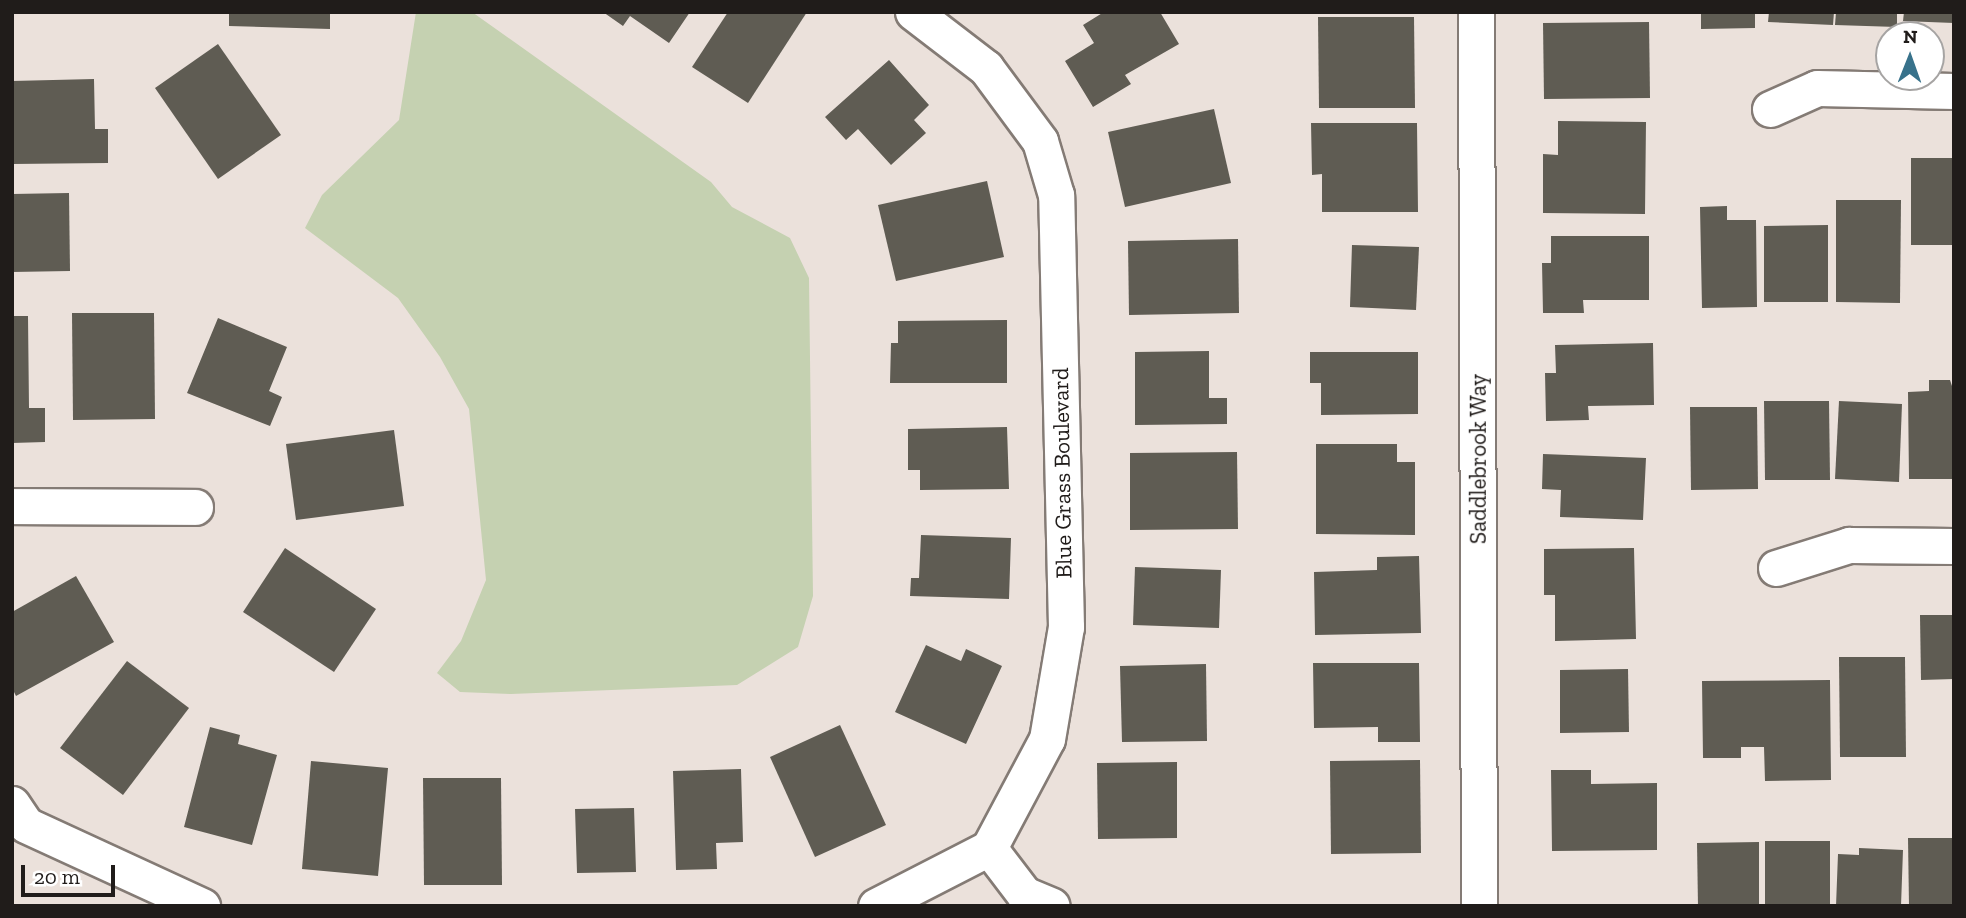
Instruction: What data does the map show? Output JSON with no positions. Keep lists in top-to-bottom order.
{
  "streets": {
    "street": ["Saddlebrook Way", "Blue Grass Boulevard"]
  },
  "scale_bar": "20 m",
  "north": "top"
}
